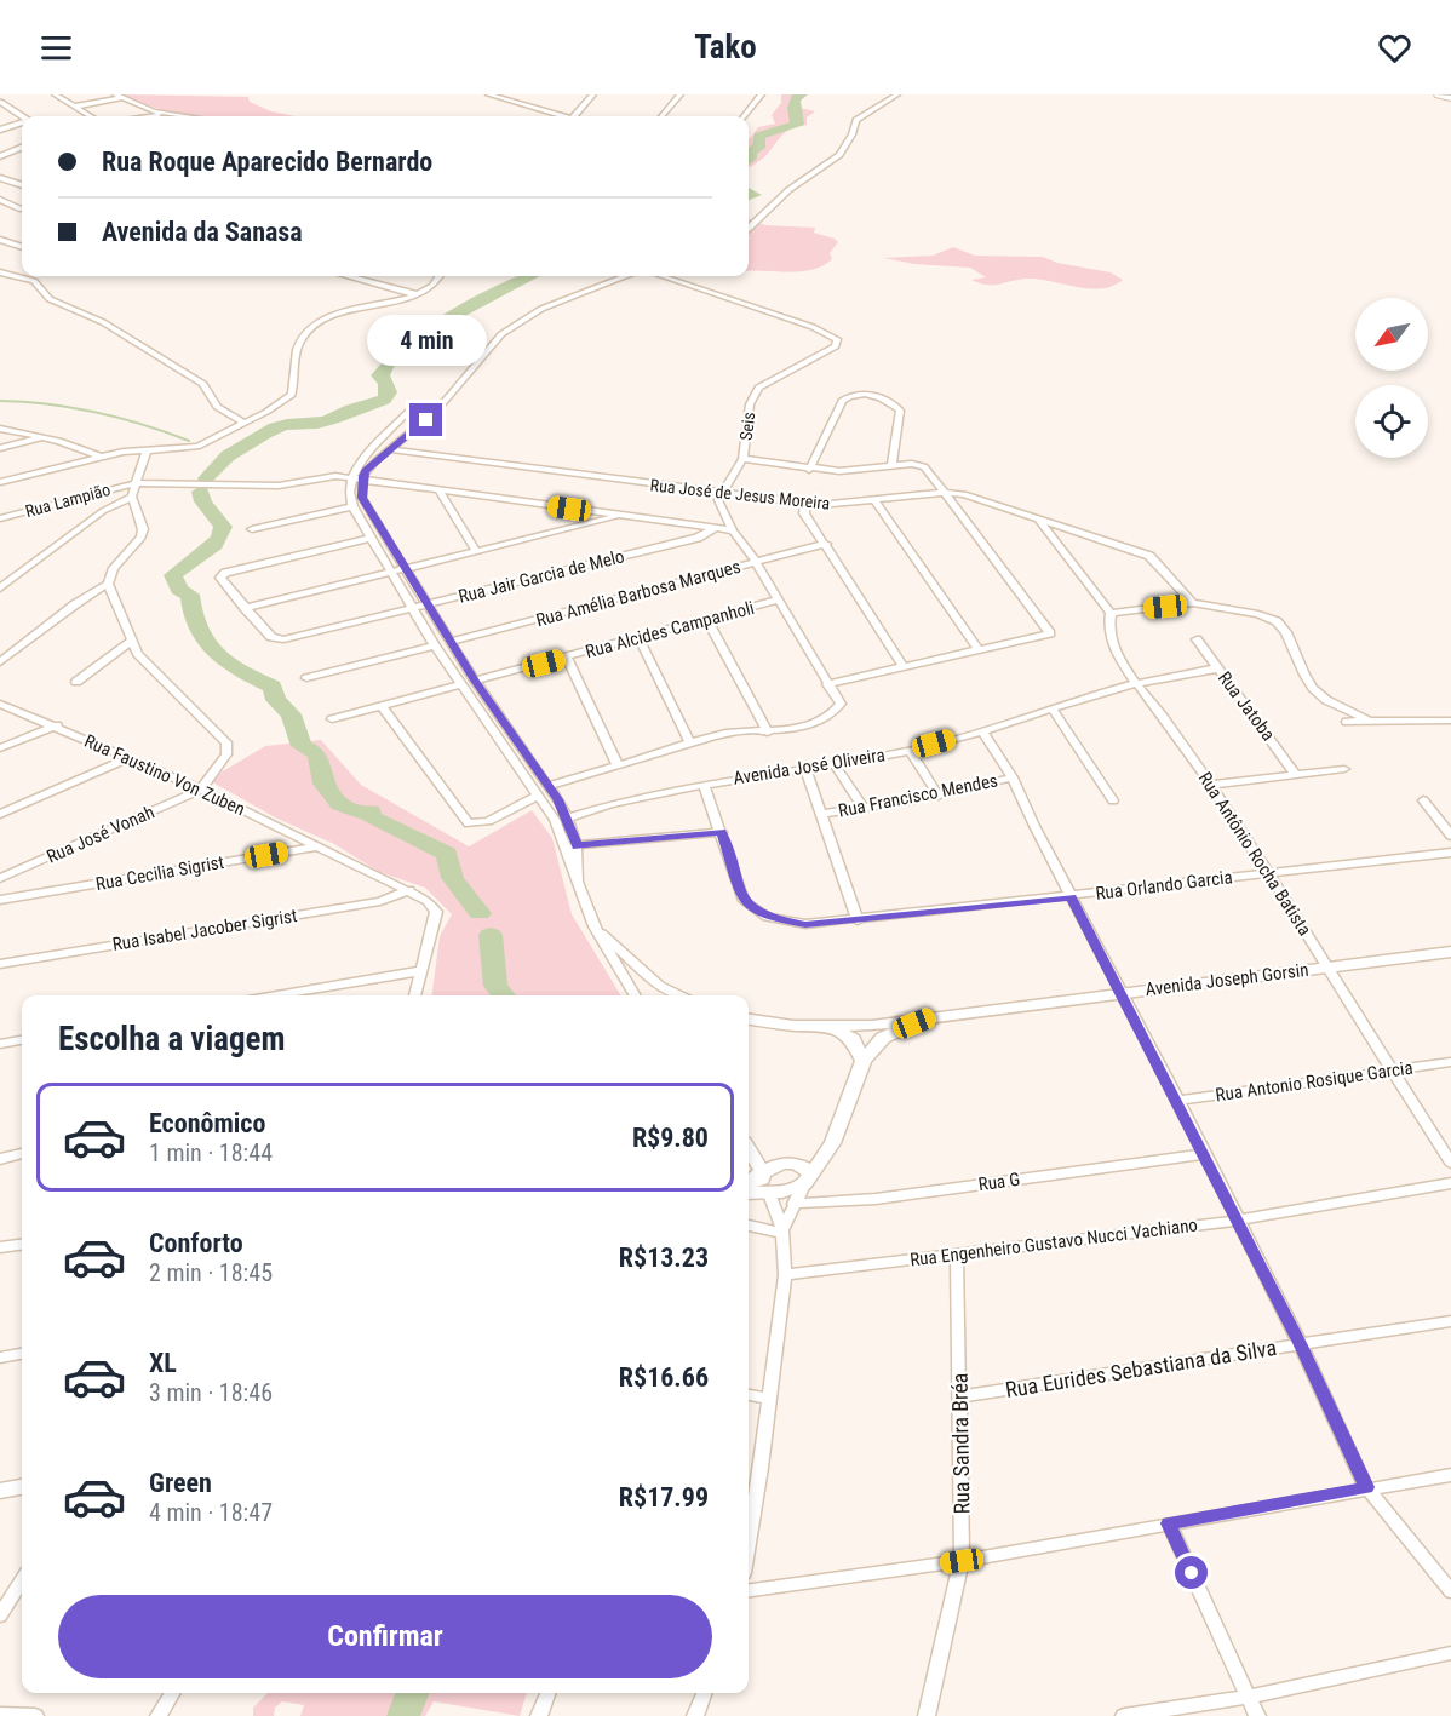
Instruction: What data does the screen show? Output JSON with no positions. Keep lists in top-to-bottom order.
{
  "streets": {
    "street": [
      "Seis",
      "Rua José de Jesus Moreira",
      "Rua Lampião",
      "Rua Jair Garcia de Melo",
      "Rua Amélia Barbosa Marques",
      "Rua Alcides Campanholi",
      "Rua Jatoba",
      "Avenida José Oliveira",
      "Rua Faustino Von Zuben",
      "Rua Francisco Mendes",
      "Rua José Vonah",
      "Rua Antônio Rocha Batista",
      "Rua Cecilia Sigrist",
      "Rua Orlando Garcia",
      "Rua Isabel Jacober Sigrist",
      "Avenida Joseph Gorsin",
      "Rua Antonio Rosique Garcia",
      "Rua G",
      "Rua Engenheiro Gustavo Nucci Vachiano",
      "Rua Eurides Sebastiana da Silva",
      "Rua Sandra Bréa"
    ]
  },
  "crossings": [
    ["Seis", "Rua José de Jesus Moreira"],
    ["Rua José de Jesus Moreira", "Rua Antônio Rocha Batista"],
    ["Rua Lampião", "Rua Jair Garcia de Melo"],
    ["Rua Jatoba", "Avenida José Oliveira"],
    ["Avenida José Oliveira", "Rua Antônio Rocha Batista"],
    ["Avenida José Oliveira", "Rua Orlando Garcia"],
    ["Rua Faustino Von Zuben", "Rua José Vonah"],
    ["Rua Faustino Von Zuben", "Rua Cecilia Sigrist"],
    ["Rua Faustino Von Zuben", "Rua Isabel Jacober Sigrist"],
    ["Rua Antônio Rocha Batista", "Rua Orlando Garcia"],
    ["Rua Antônio Rocha Batista", "Avenida Joseph Gorsin"],
    ["Rua Antônio Rocha Batista", "Rua Antonio Rosique Garcia"],
    ["Rua Engenheiro Gustavo Nucci Vachiano", "Rua Sandra Bréa"],
    ["Rua Eurides Sebastiana da Silva", "Rua Sandra Bréa"]
  ],
  "north": "bottom left",
  "page": {
    "header": "Tako",
    "banner": ["Rua Roque Aparecido Bernardo", "Avenida da Sanasa"],
    "bubble": "4 min",
    "heading": "Escolha a viagem",
    "list": [
      {
        "name": "Econômico",
        "note": "1 min · 18:44",
        "value": "R$9.80"
      },
      {
        "name": "Conforto",
        "note": "2 min · 18:45",
        "value": "R$13.23"
      },
      {
        "name": "XL",
        "note": "3 min · 18:46",
        "value": "R$16.66"
      },
      {
        "name": "Green",
        "note": "4 min · 18:47",
        "value": "R$17.99"
      }
    ],
    "buttons": "Confirmar"
  }
}
